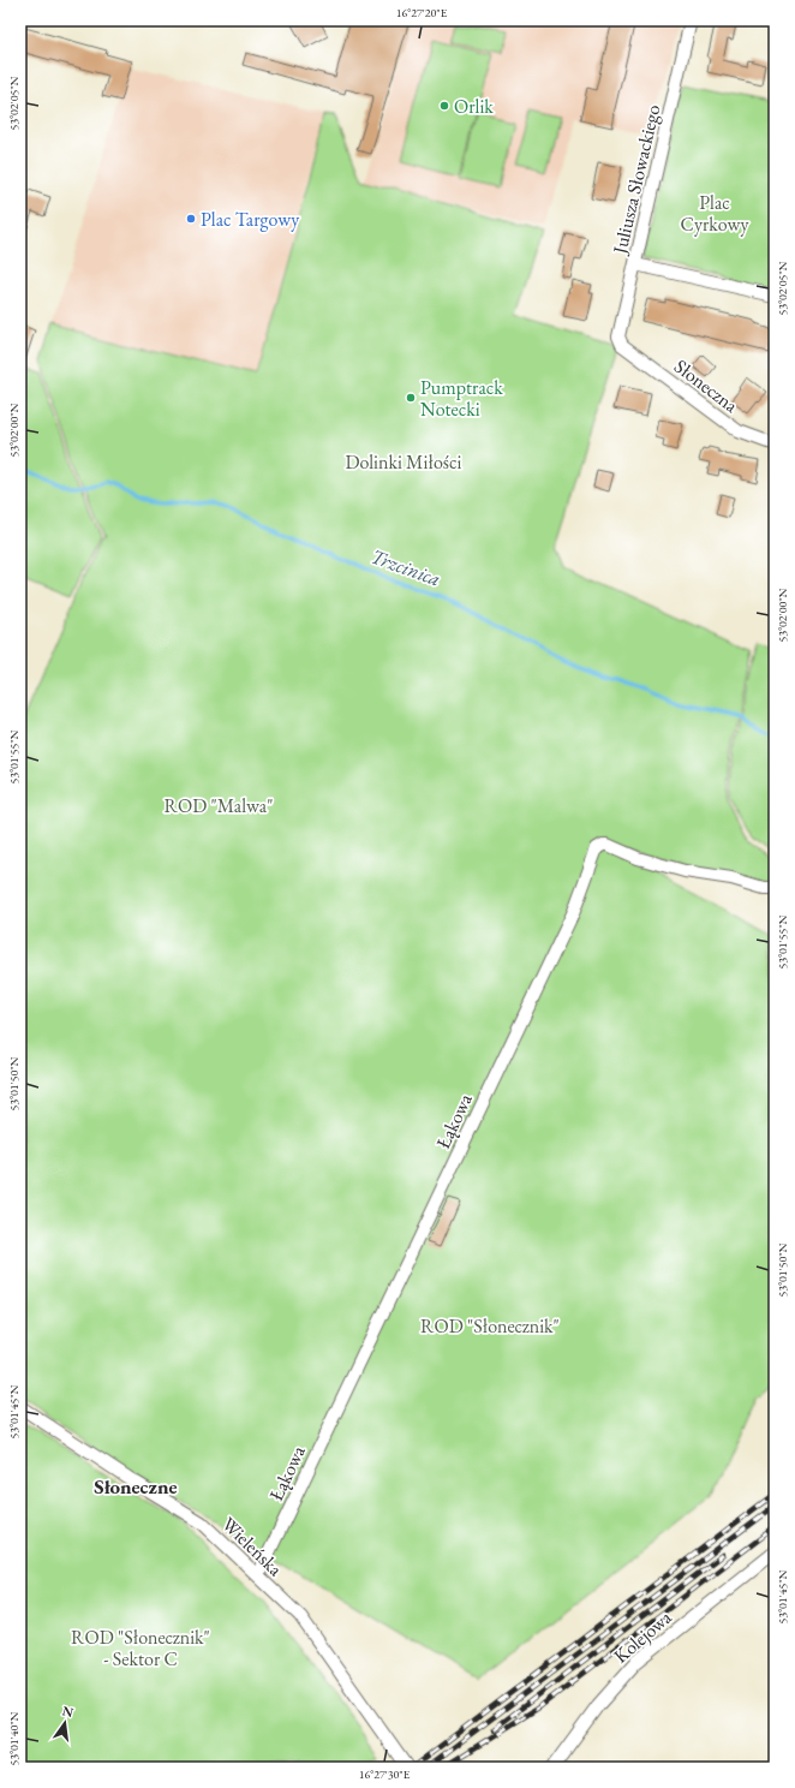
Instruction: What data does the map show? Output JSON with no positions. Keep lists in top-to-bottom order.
{
  "streets": {
    "street": [
      "Juliusza Słowackiego",
      "Słoneczna",
      "Łąkowa",
      "Wieleńska",
      "Kolejowa"
    ]
  },
  "crossings": [
    ["Juliusza Słowackiego", "Słoneczna"],
    ["Łąkowa", "Wieleńska"]
  ],
  "districts": ["Słoneczne"],
  "water": ["Trzcinica"],
  "parks": [
    "Plac Cyrkowy",
    "Dolinki Miłości",
    "ROD \"Malwa\"",
    "ROD \"Słonecznik\"",
    "ROD \"Słonecznik\" - Sektor C"
  ],
  "places": ["Orlik", "Plac Targowy", "Pumptrack Notecki"],
  "north": "top",
  "coordinates": [
    "16°27'20\"E",
    "53°02'05\"N",
    "53°02'00\"N",
    "53°01'55\"N",
    "53°01'50\"N",
    "53°01'45\"N",
    "53°01'40\"N",
    "16°27'30\"E"
  ]
}
